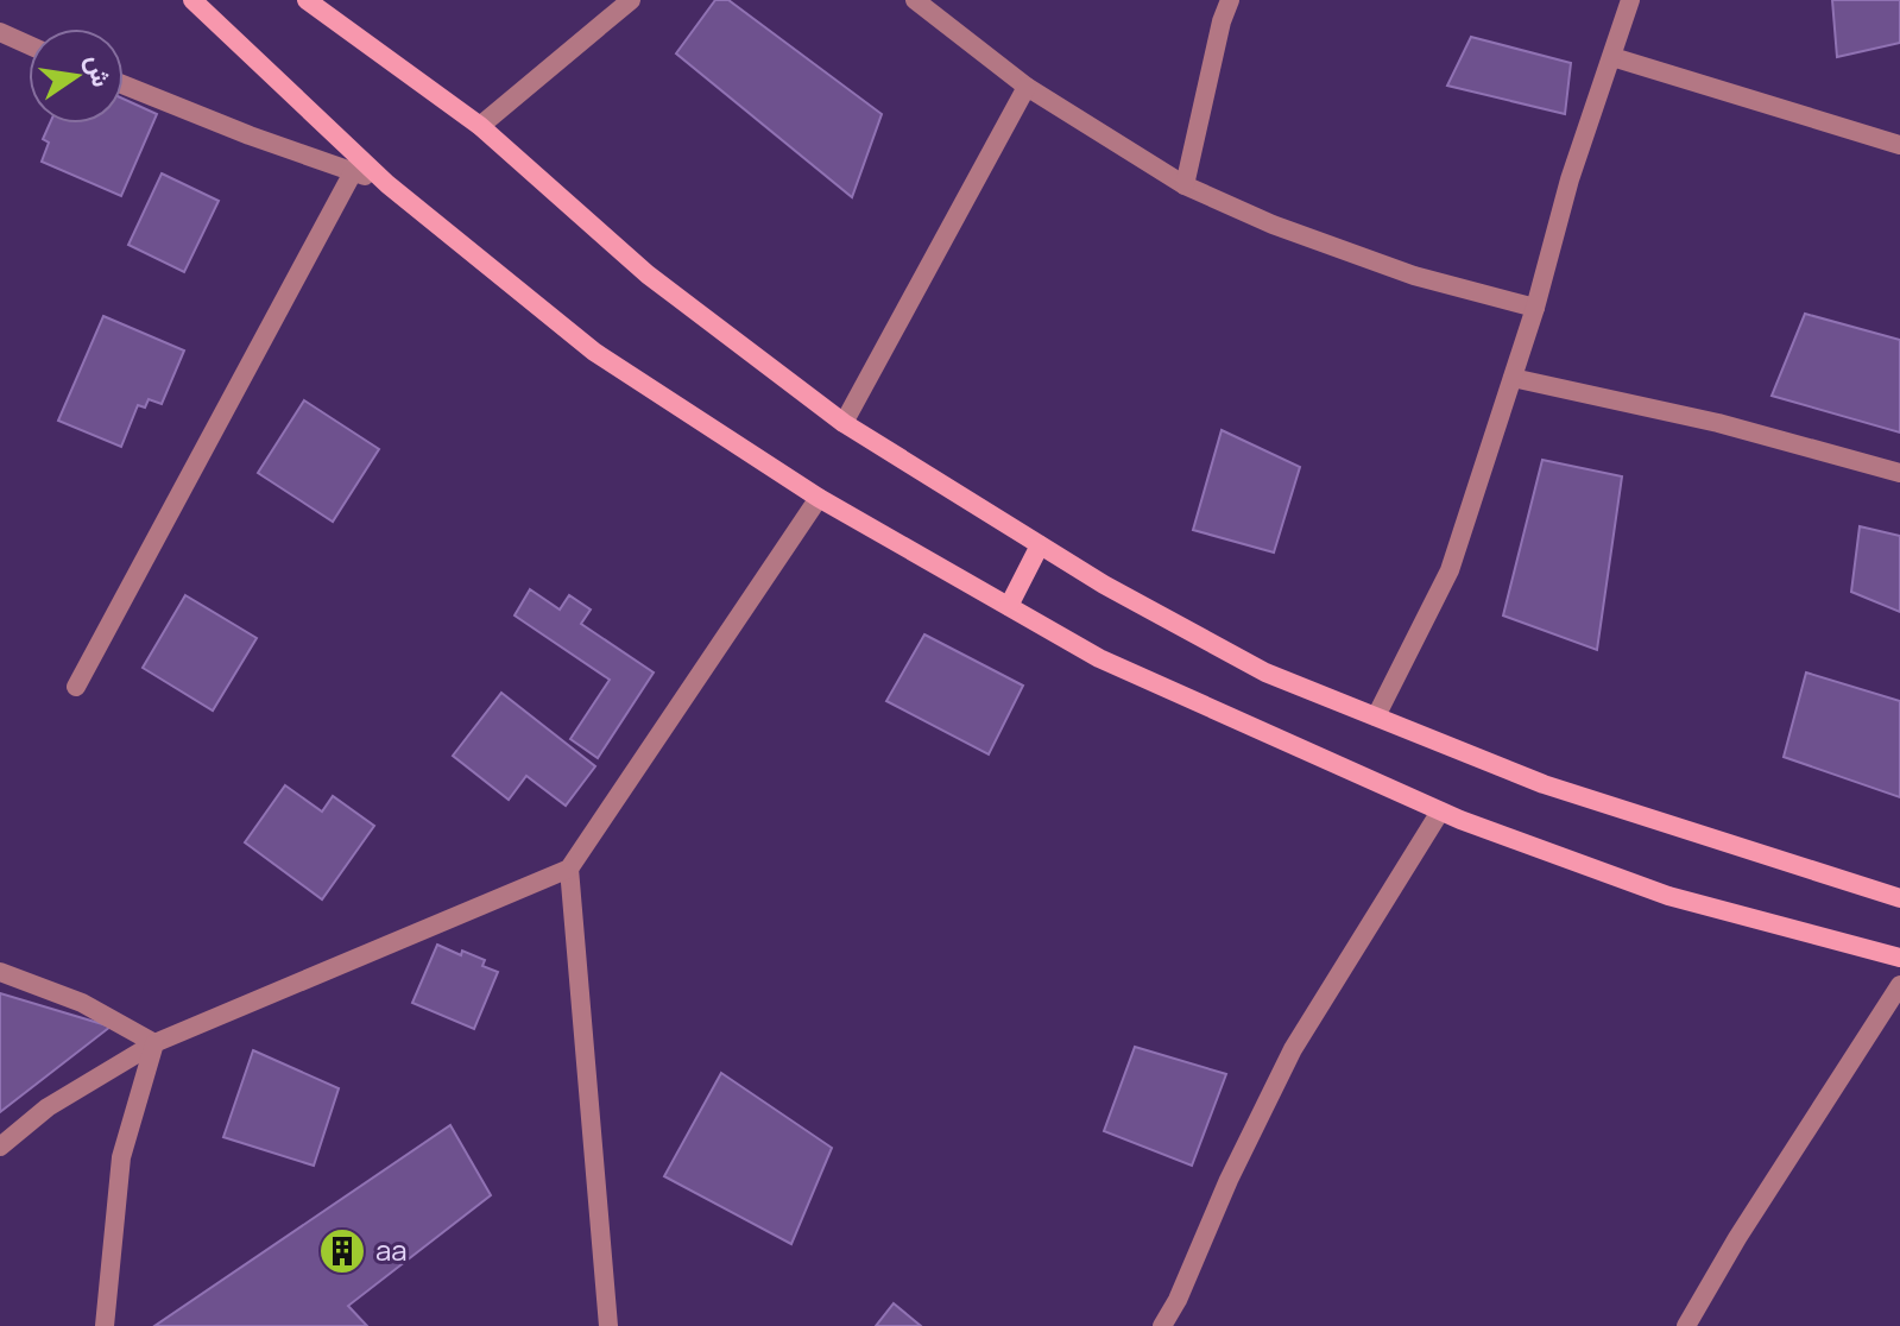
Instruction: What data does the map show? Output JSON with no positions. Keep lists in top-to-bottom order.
{
  "places": {
    "building": ["aa"]
  },
  "north": "right"
}
